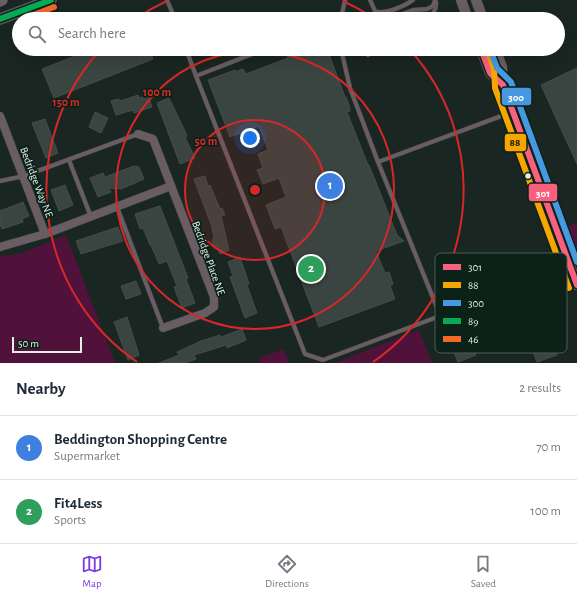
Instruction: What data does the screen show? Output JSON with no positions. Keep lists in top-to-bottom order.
{
  "streets": {
    "street": ["Bedridge Way NE", "Bedridge Place NE"]
  },
  "lines": [
    "transit line 89",
    "transit line 46",
    "transit line 301",
    "transit line 88",
    "transit line 300"
  ],
  "legend": [
    "301",
    "88",
    "300",
    "89",
    "46"
  ],
  "scale_bar": "50 m",
  "page": {
    "search": "Search here",
    "pins": ["1", "2"],
    "scale": "50 m",
    "heading": ["Nearby", "2 results"],
    "list": [
      {
        "mark": "1",
        "name": "Beddington Shopping Centre",
        "note": "Supermarket",
        "value": "70 m"
      },
      {
        "mark": "2",
        "name": "Fit4Less",
        "note": "Sports",
        "value": "100 m"
      }
    ],
    "nav": ["Map", "Directions", "Saved"]
  },
  "rings": ["100 m", "150 m", "50 m"]
}
